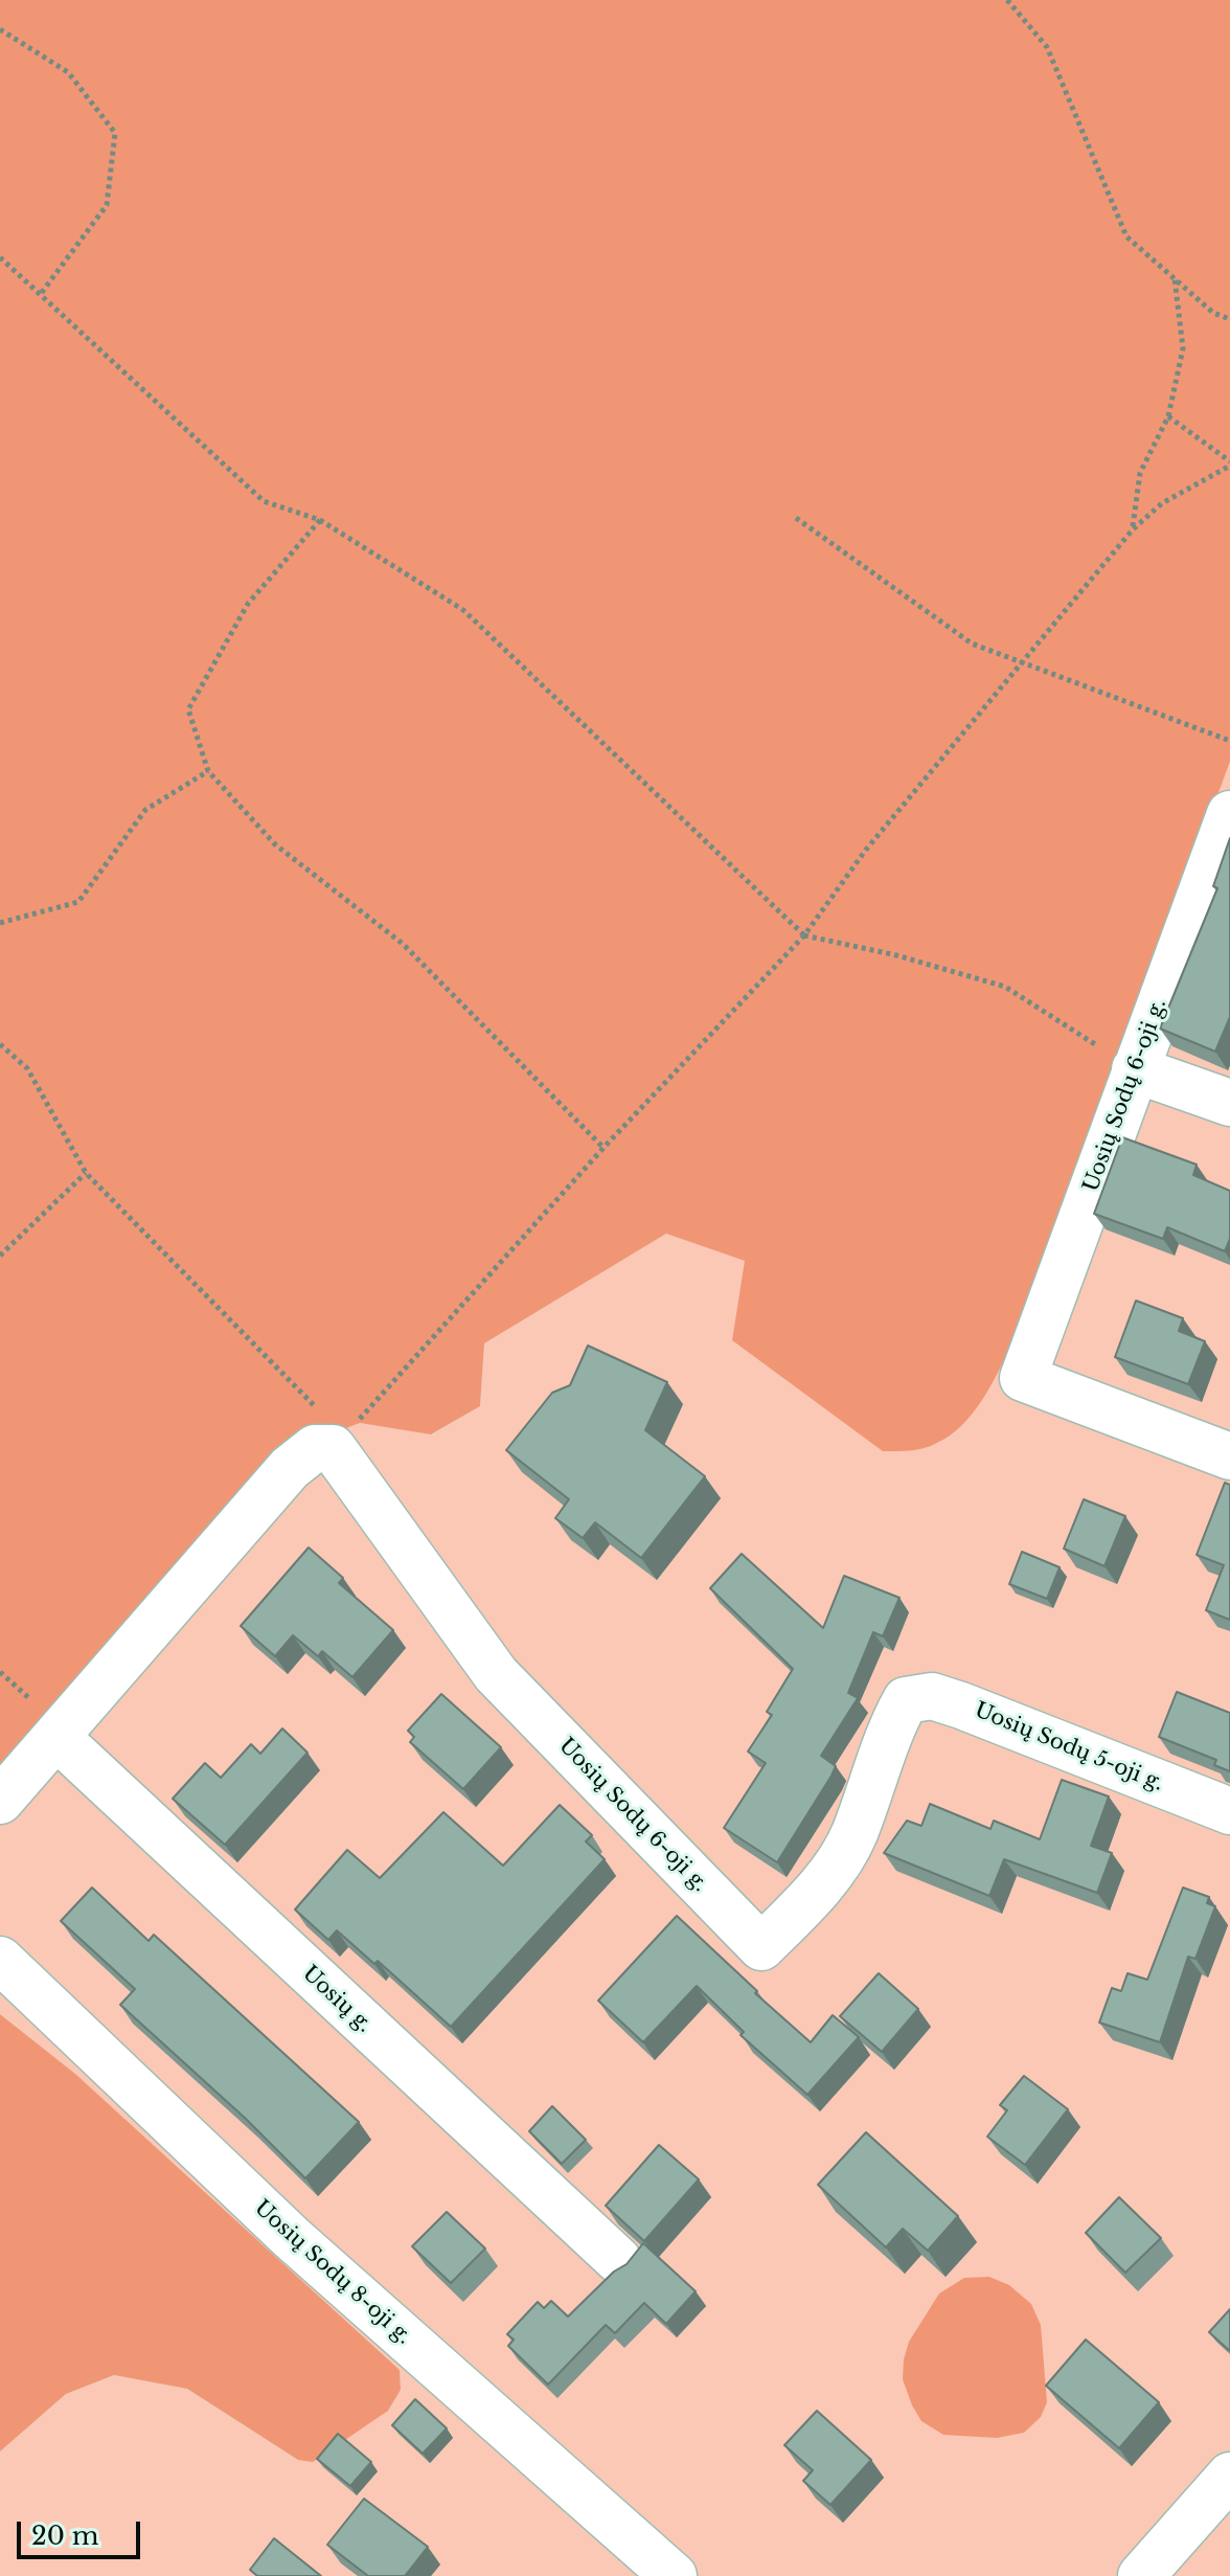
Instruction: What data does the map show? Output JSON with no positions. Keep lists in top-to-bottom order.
{
  "streets": {
    "street": [
      "Uosių Sodų 6-oji g.",
      "Uosių Sodų 5-oji g.",
      "Uosių g.",
      "Uosių Sodų 8-oji g."
    ]
  },
  "crossings": [
    ["Uosių Sodų 6-oji g.", "Uosių Sodų 5-oji g."]
  ],
  "scale_bar": "20 m"
}
